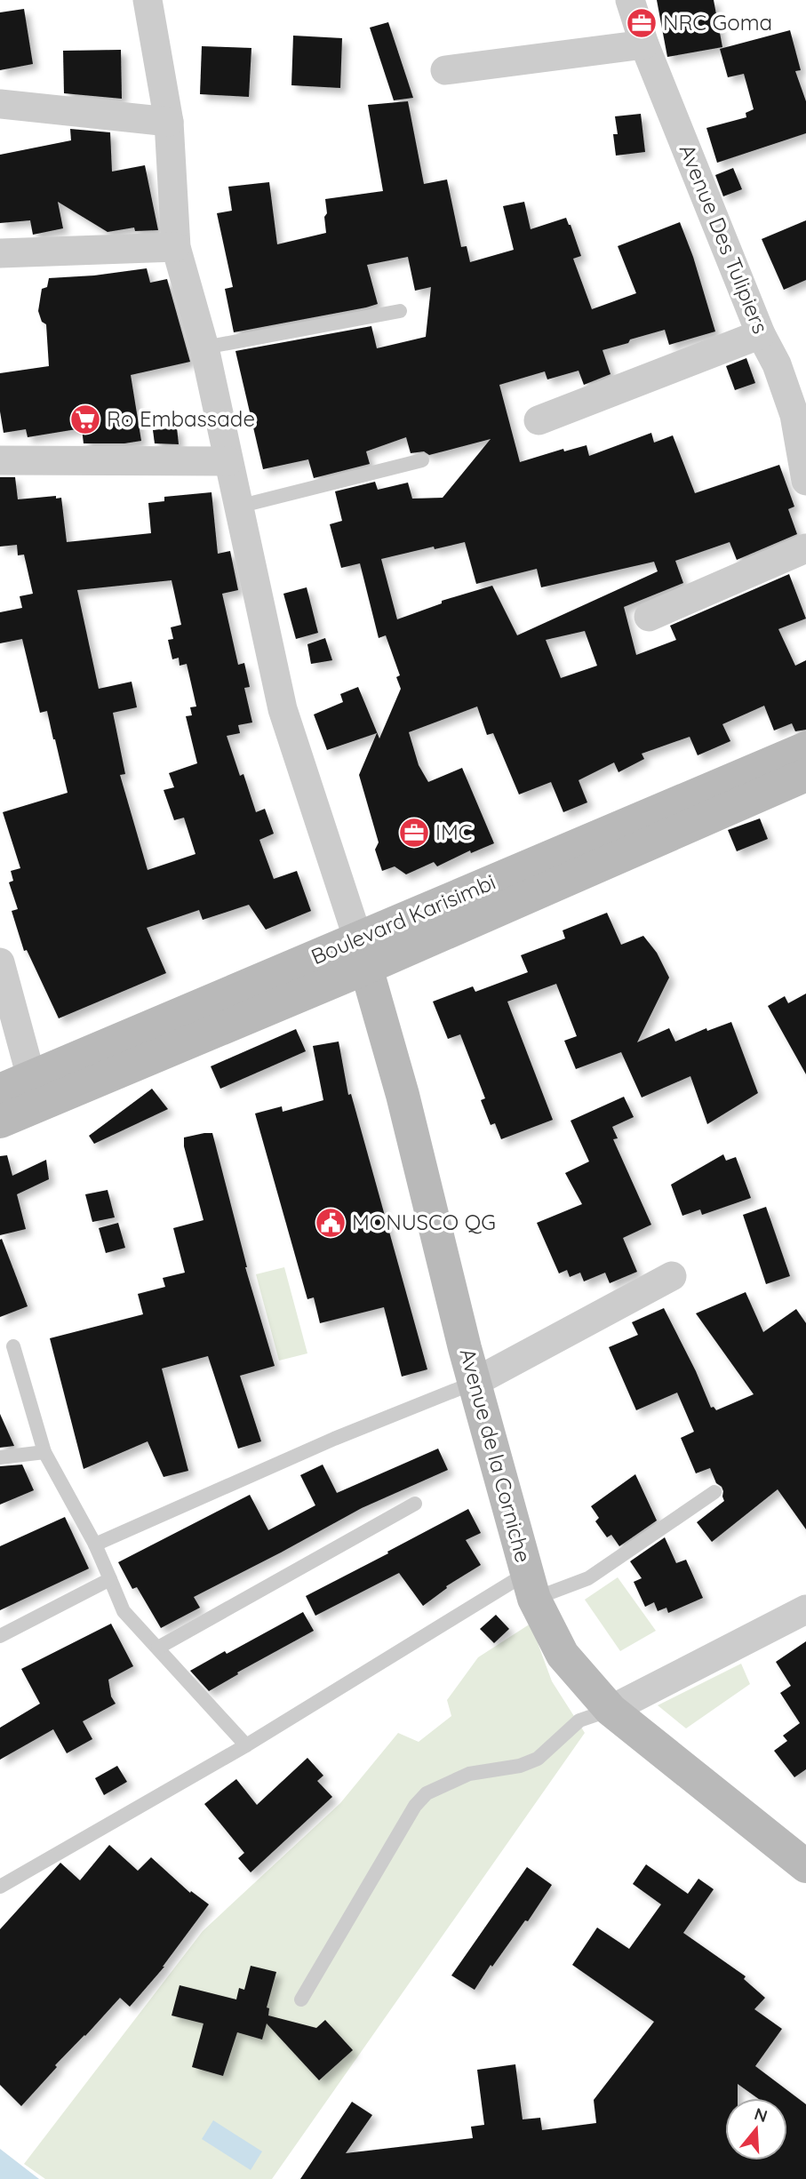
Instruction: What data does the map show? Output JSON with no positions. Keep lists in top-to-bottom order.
{
  "streets": {
    "street": ["Avenue Des Tulipiers", "Boulevard Karisimbi", "Avenue de la Corniche"]
  },
  "crossings": [
    ["Boulevard Karisimbi", "Avenue de la Corniche"]
  ],
  "places": {
    "office": ["NRC Goma", "IMC"],
    "supermarket": ["Ro Embassade"],
    "public building": ["MONUSCO QG"]
  },
  "north": "top"
}
